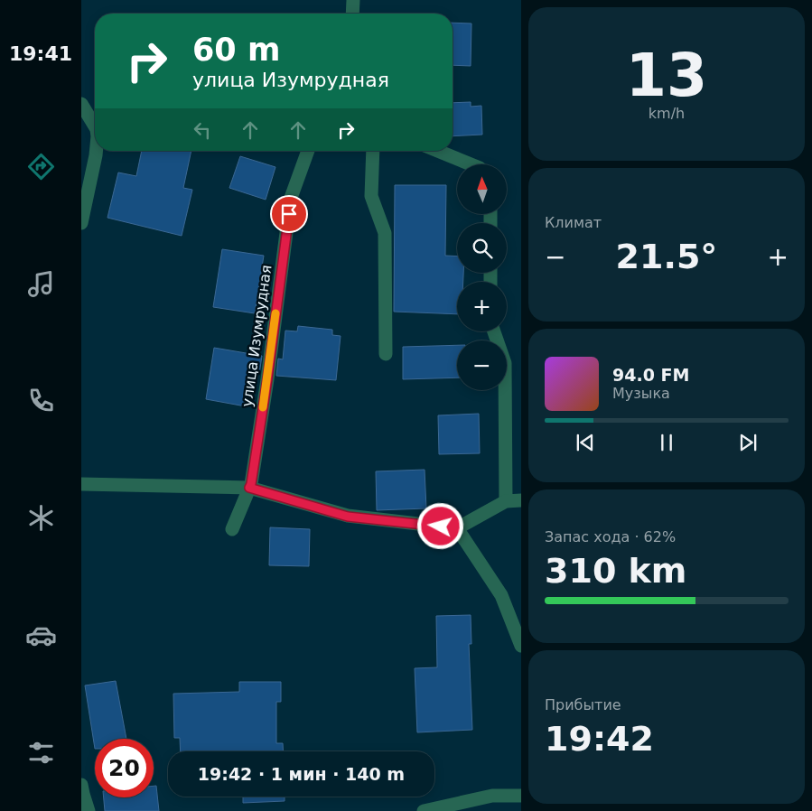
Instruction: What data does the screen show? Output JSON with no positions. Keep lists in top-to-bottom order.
{
  "streets": {
    "street": ["улица Изумрудная"]
  },
  "north": "top",
  "page": {
    "tabs": "19:41",
    "tile": [
      ["13", "km/h"],
      "Климат",
      ["Запас хода · 62%", "310 km"],
      ["Прибытие", "19:42"]
    ],
    "turn": ["60 m", "улица Изумрудная"],
    "map_buttons": ["+", "−"],
    "heat": ["−", "21.5°", "+"],
    "song": ["94.0 FM", "Музыка"],
    "limit": "20",
    "trip": "19:42 · 1 мин · 140 m"
  }
}
